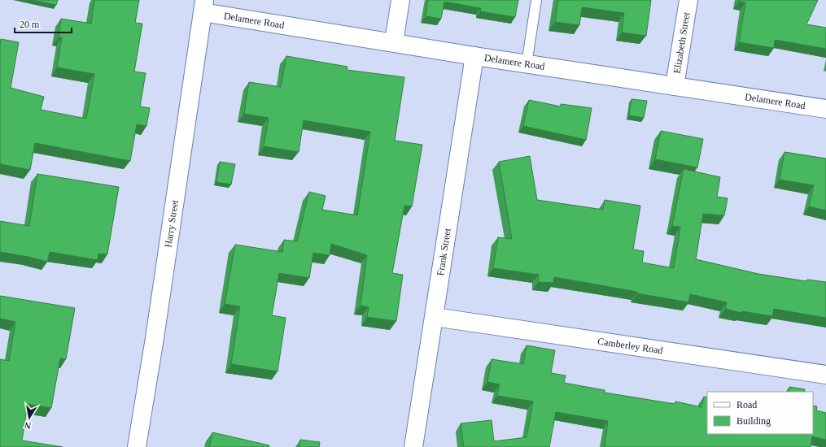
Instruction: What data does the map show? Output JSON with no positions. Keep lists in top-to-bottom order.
{
  "streets": {
    "street": [
      "Delamere Road",
      "Elizabeth Street",
      "Harry Street",
      "Frank Street",
      "Camberley Road"
    ]
  },
  "crossings": [
    ["Delamere Road", "Elizabeth Street"],
    ["Delamere Road", "Harry Street"],
    ["Delamere Road", "Frank Street"],
    ["Frank Street", "Camberley Road"]
  ],
  "legend": ["Road", "Building"],
  "scale_bar": "20 m",
  "north": "bottom"
}
